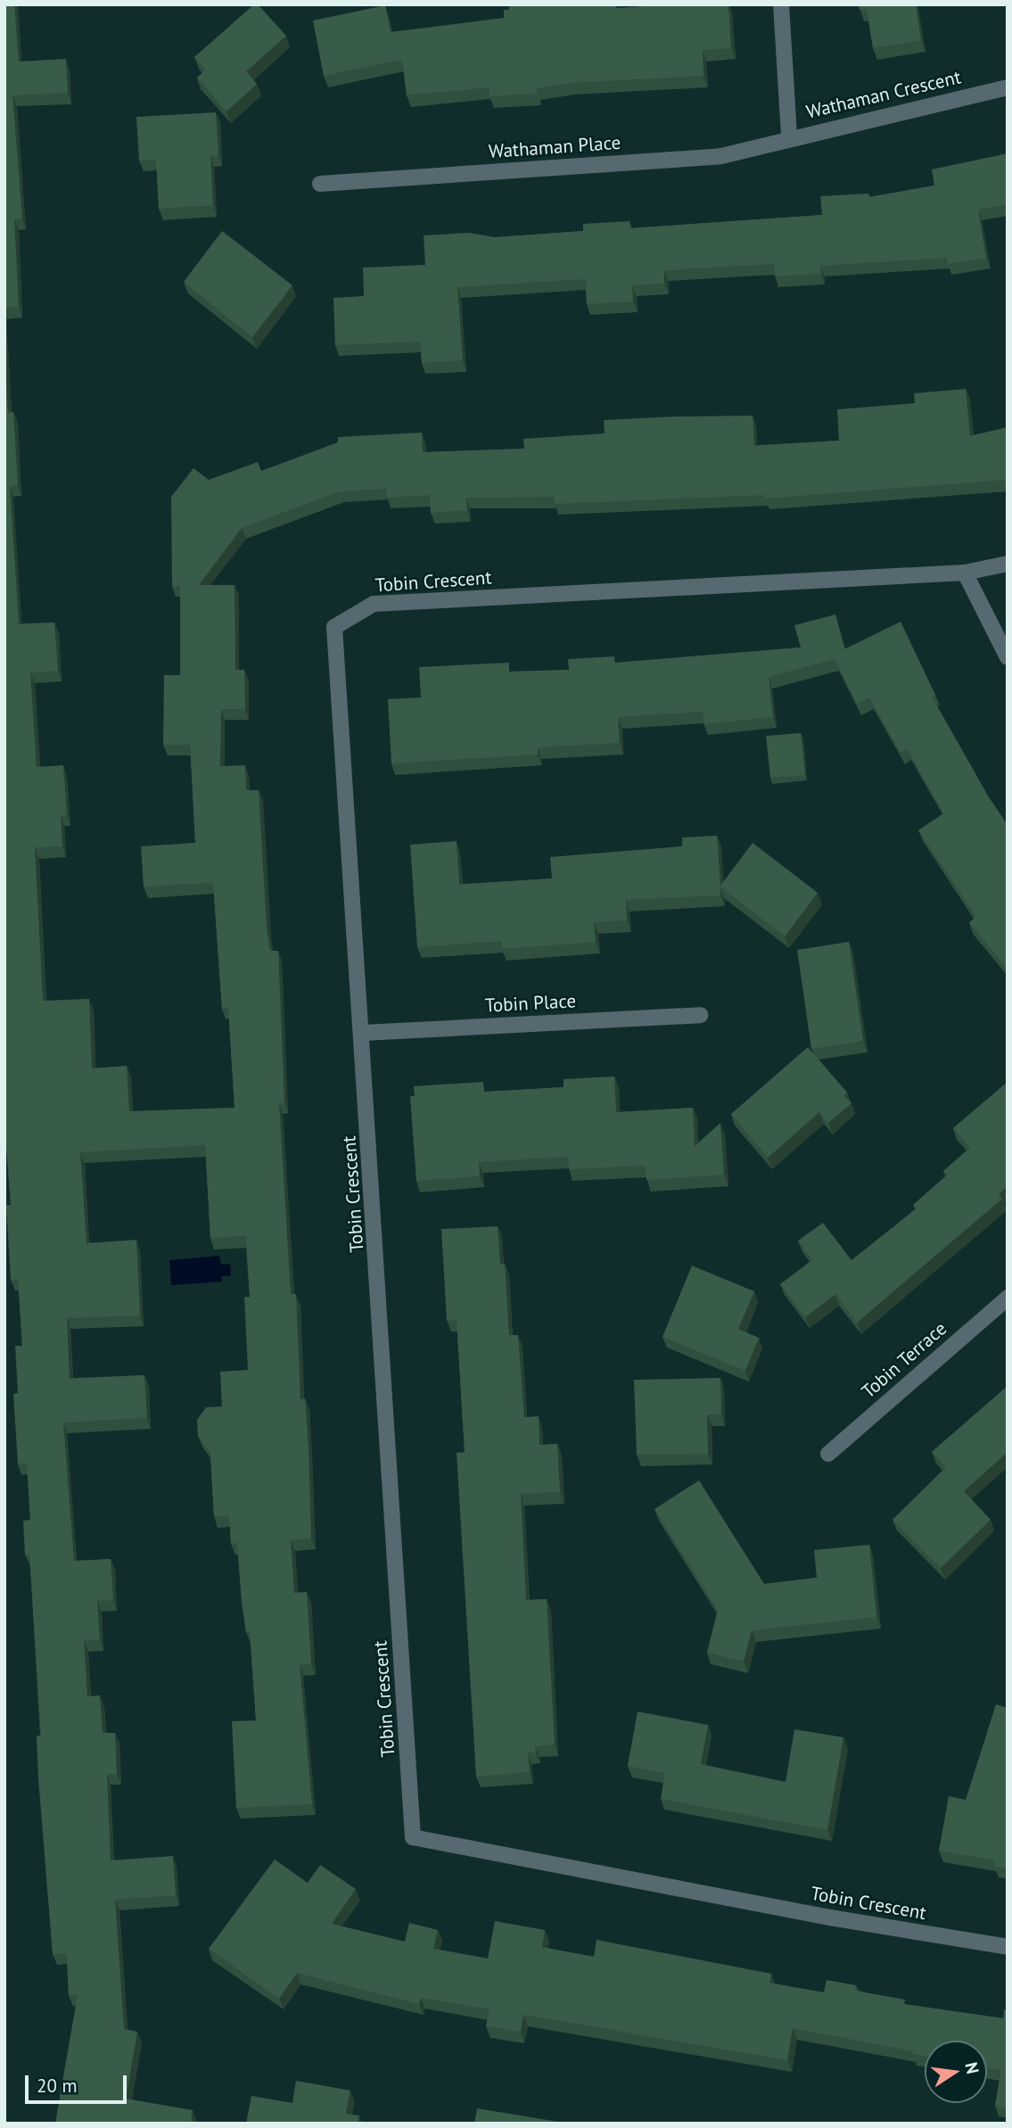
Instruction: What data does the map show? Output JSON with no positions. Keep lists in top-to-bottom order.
{
  "streets": {
    "street": [
      "Wathaman Crescent",
      "Wathaman Place",
      "Tobin Crescent",
      "Tobin Place",
      "Tobin Terrace"
    ]
  },
  "crossings": [
    ["Wathaman Crescent", "Wathaman Place"],
    ["Tobin Crescent", "Tobin Place"]
  ],
  "scale_bar": "20 m",
  "north": "right"
}
